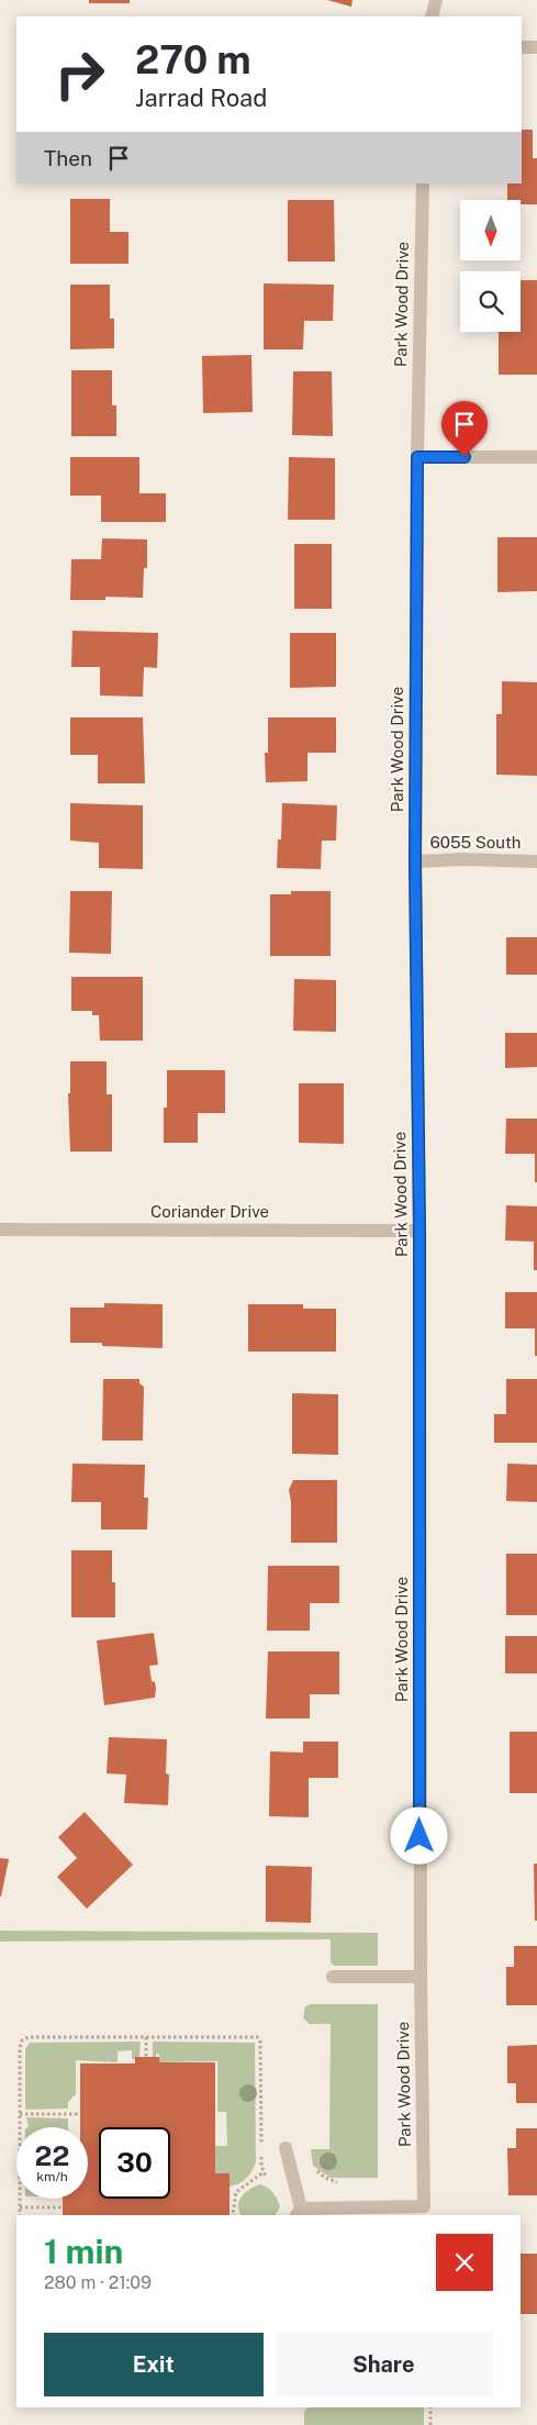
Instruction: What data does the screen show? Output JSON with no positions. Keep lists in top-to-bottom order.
{
  "streets": {
    "street": ["Park Wood Drive", "6055 South", "Coriander Drive"]
  },
  "crossings": [
    ["Park Wood Drive", "6055 South"],
    ["Park Wood Drive", "Coriander Drive"]
  ],
  "north": "bottom",
  "page": {
    "turn": ["270 m", "Jarrad Road"],
    "then": "Then",
    "speed": "22 km/h",
    "limit": "30",
    "heading": ["1 min", "280 m · 21:09"],
    "buttons": ["Exit", "Share"]
  }
}
